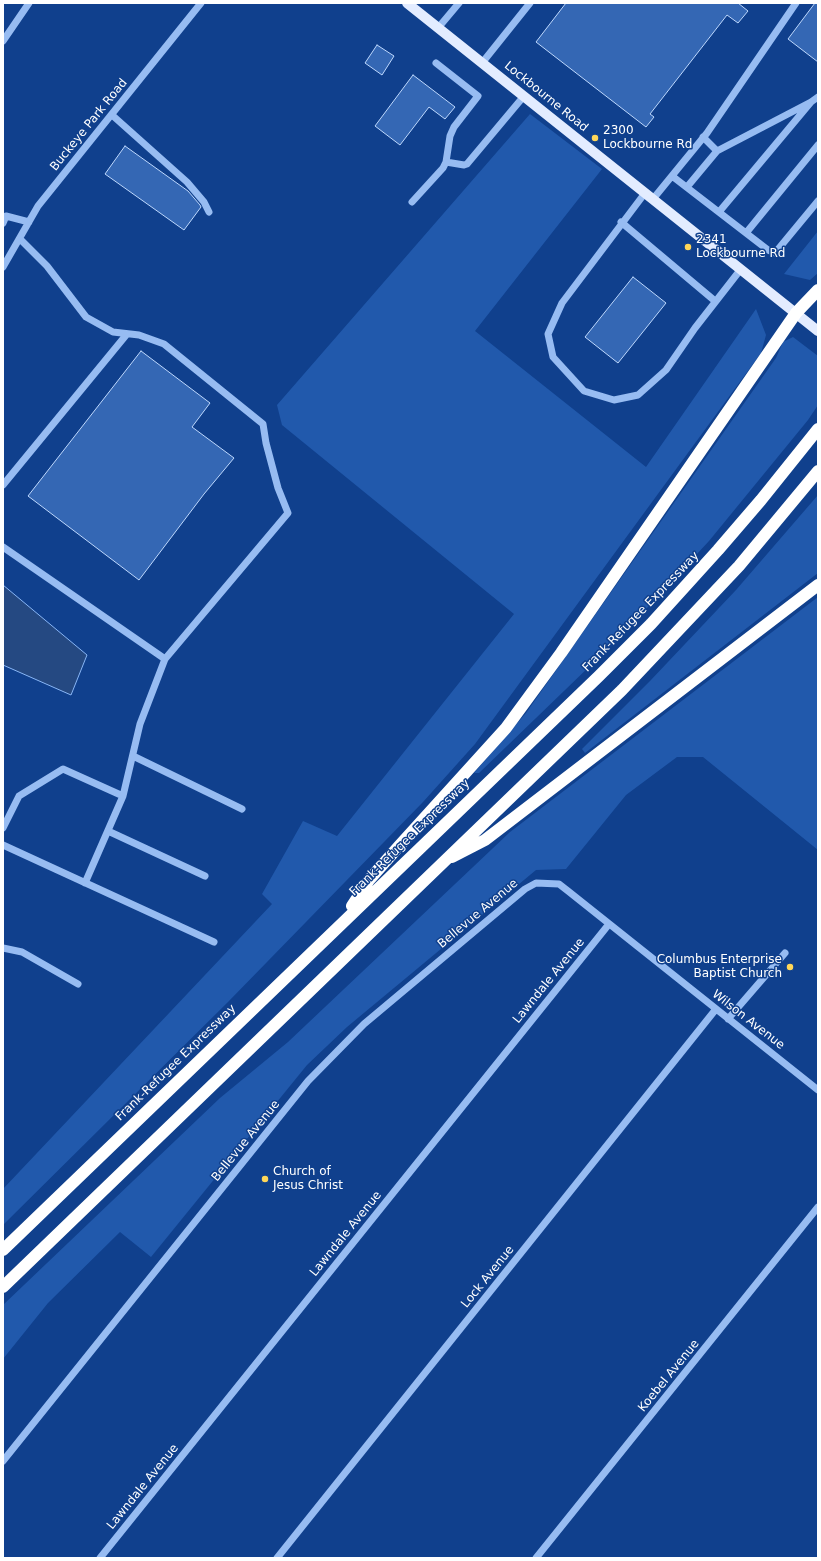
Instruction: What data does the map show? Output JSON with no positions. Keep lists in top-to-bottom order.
{
  "streets": {
    "highway": ["Frank-Refugee Expressway"],
    "main road": ["Lockbourne Road"],
    "street": [
      "Buckeye Park Road",
      "Bellevue Avenue",
      "Lawndale Avenue",
      "Wilson Avenue",
      "Lock Avenue",
      "Koebel Avenue"
    ]
  },
  "crossings": [
    ["Bellevue Avenue", "Wilson Avenue"],
    ["Lawndale Avenue", "Wilson Avenue"],
    ["Wilson Avenue", "Lock Avenue"]
  ],
  "places": [
    "2300 Lockbourne Rd",
    "2341 Lockbourne Rd",
    "Columbus Enterprise Baptist Church",
    "Church of Jesus Christ"
  ]
}
